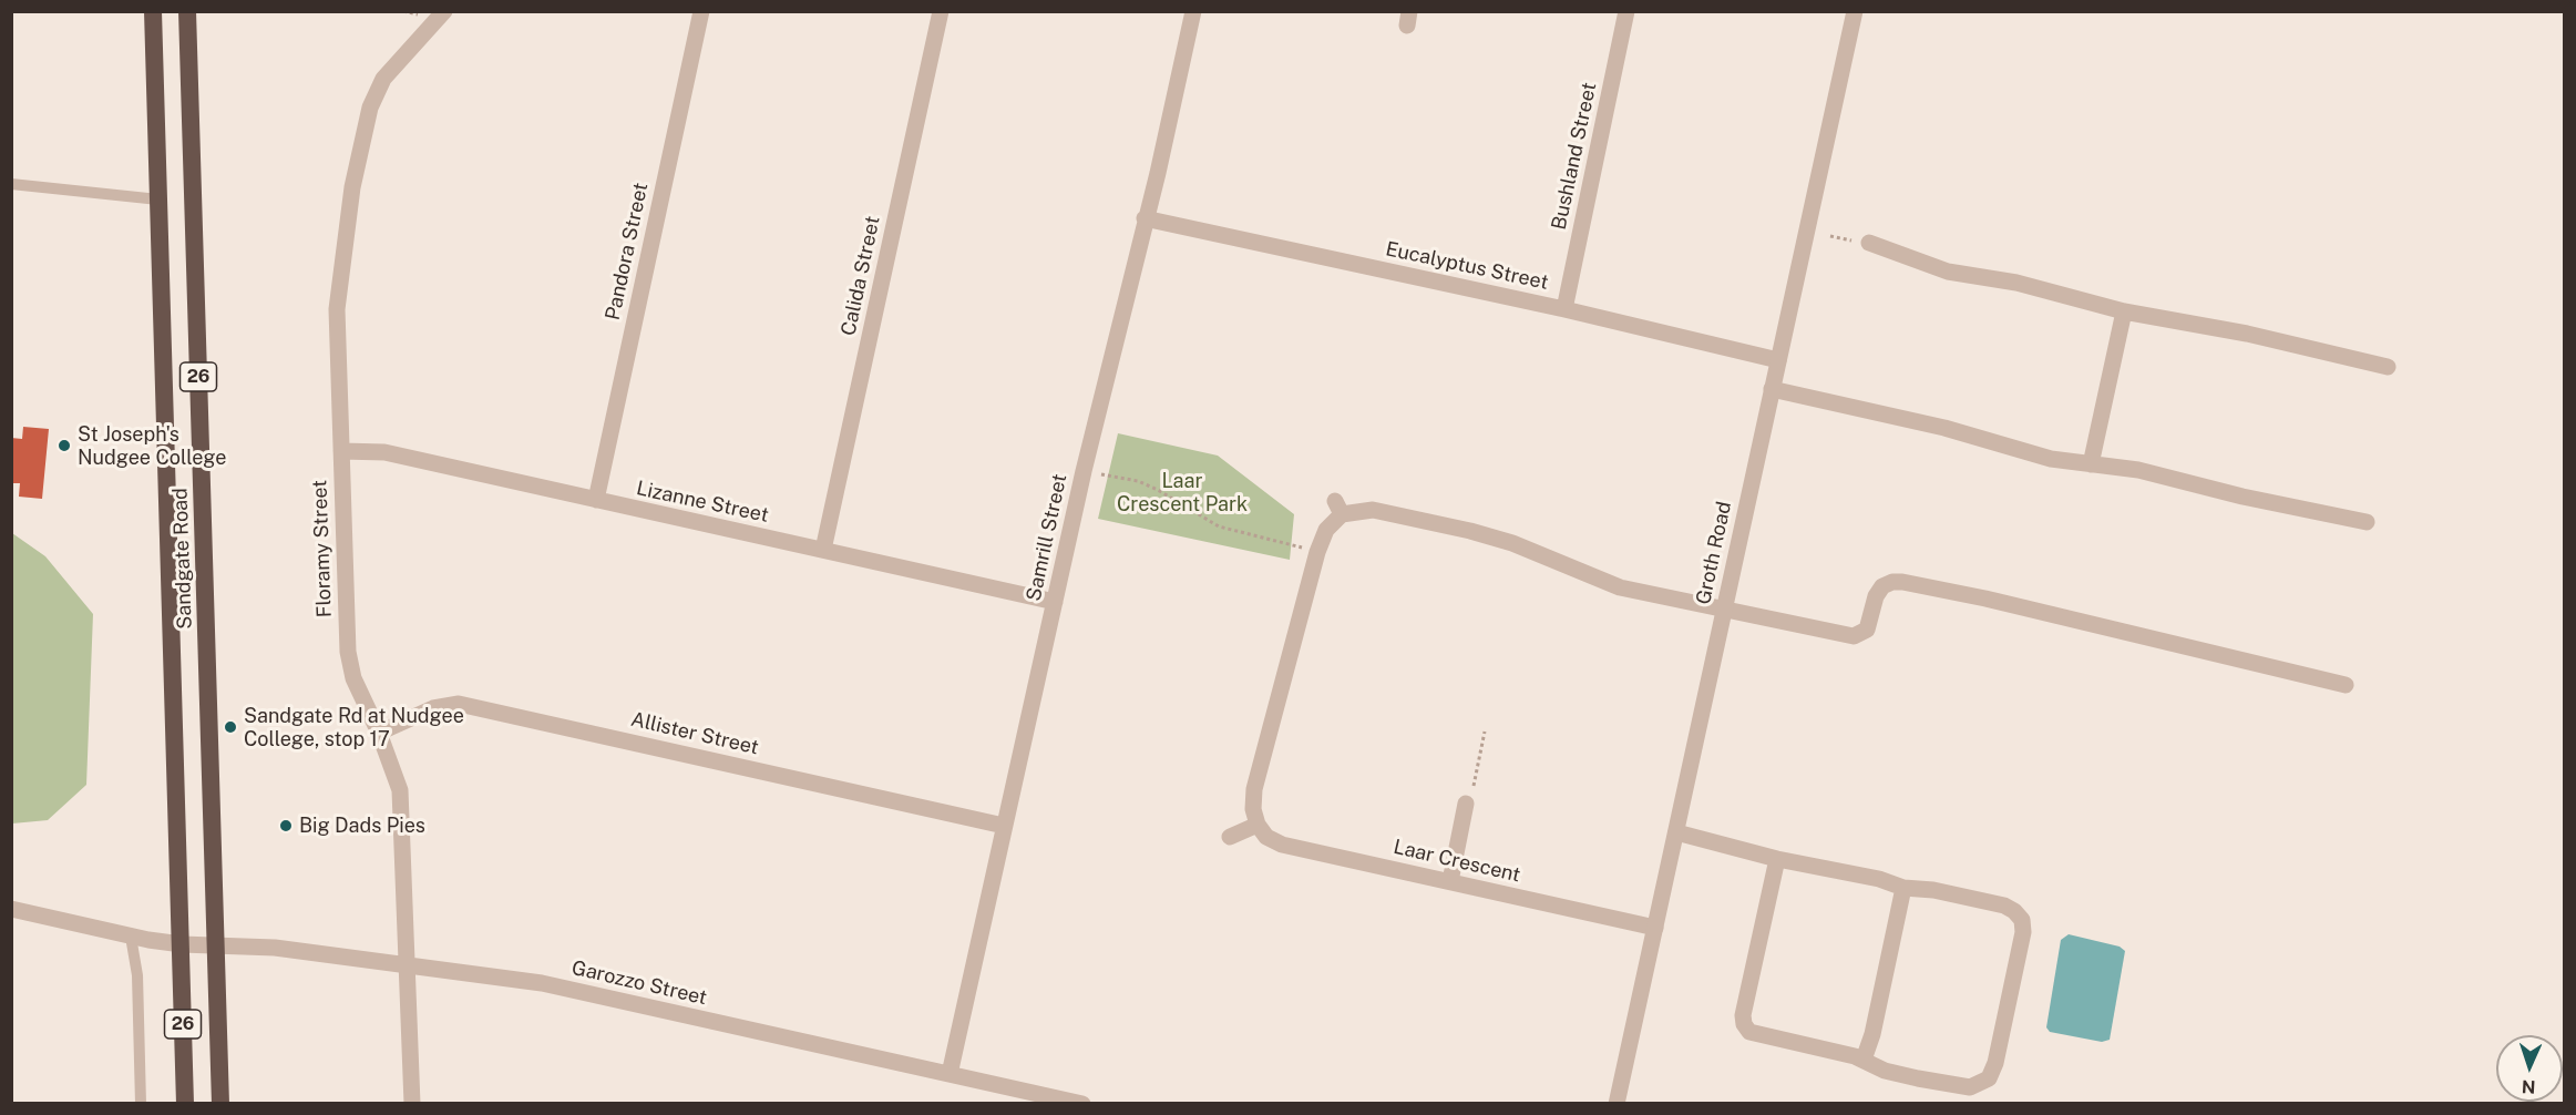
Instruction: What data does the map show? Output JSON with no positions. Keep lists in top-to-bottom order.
{
  "streets": {
    "highway": ["26", "Sandgate Road"],
    "street": [
      "Bushland Street",
      "Pandora Street",
      "Eucalyptus Street",
      "Calida Street",
      "Lizanne Street",
      "Samrill Street",
      "Floramy Street",
      "Groth Road",
      "Allister Street",
      "Laar Crescent",
      "Garozzo Street"
    ]
  },
  "crossings": [
    ["Bushland Street", "Eucalyptus Street"],
    ["Pandora Street", "Lizanne Street"],
    ["Eucalyptus Street", "Samrill Street"],
    ["Eucalyptus Street", "Groth Road"],
    ["Calida Street", "Lizanne Street"],
    ["Lizanne Street", "Samrill Street"],
    ["Lizanne Street", "Floramy Street"],
    ["Samrill Street", "Allister Street"],
    ["Samrill Street", "Garozzo Street"],
    ["Floramy Street", "Allister Street"],
    ["Floramy Street", "Garozzo Street"],
    ["Groth Road", "Laar Crescent"],
    ["Sandgate Road", "Garozzo Street"]
  ],
  "parks": ["Laar Crescent Park"],
  "places": ["St Joseph's Nudgee College", "Sandgate Rd at Nudgee College, stop 17", "Big Dads Pies"],
  "north": "bottom"
}
